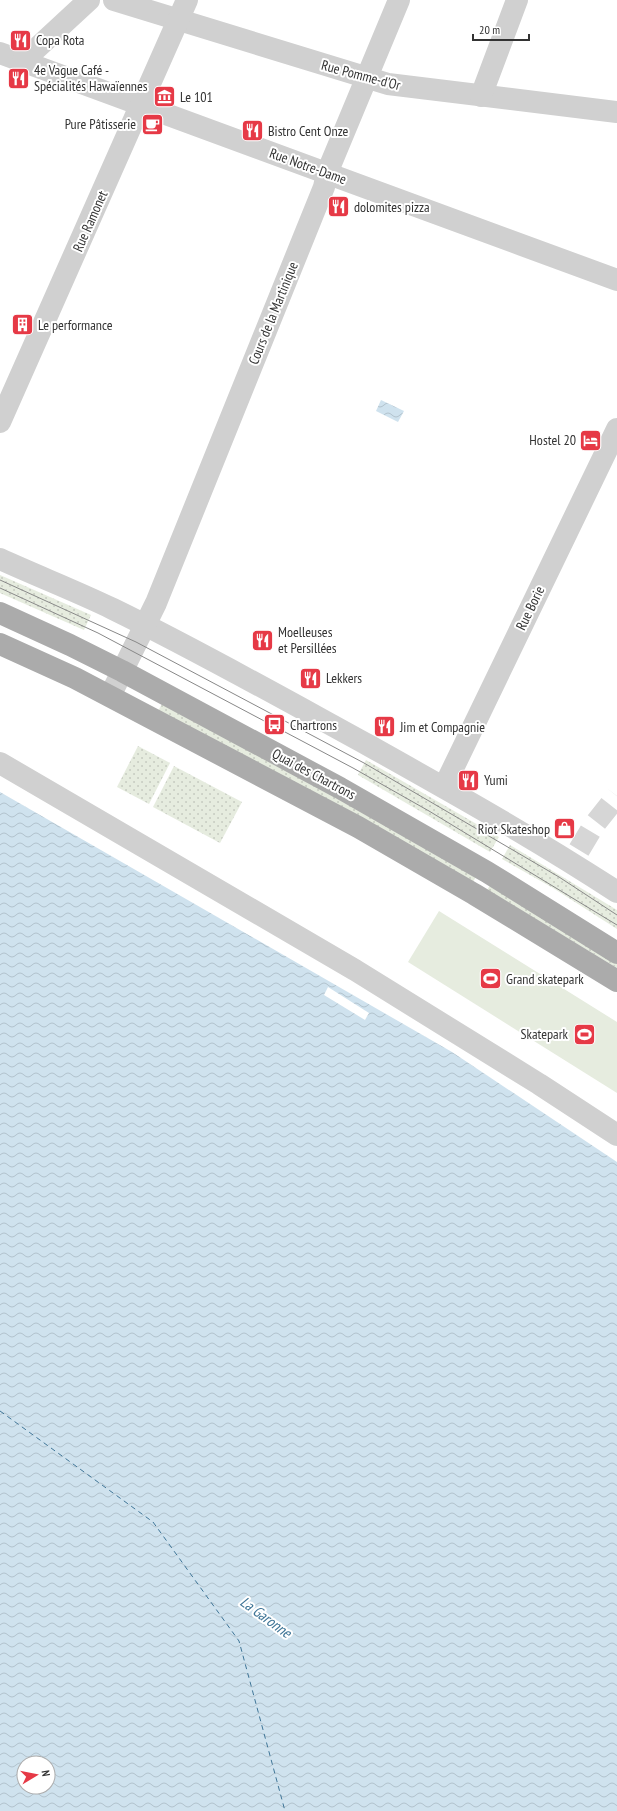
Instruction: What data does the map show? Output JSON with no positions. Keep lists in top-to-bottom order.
{
  "streets": {
    "main road": ["Quai des Chartrons"],
    "street": [
      "Rue Pomme-d'Or",
      "Rue Notre-Dame",
      "Rue Ramonet",
      "Cours de la Martinique",
      "Rue Borie"
    ]
  },
  "crossings": [
    ["Rue Pomme-d'Or", "Rue Ramonet"],
    ["Rue Pomme-d'Or", "Cours de la Martinique"],
    ["Rue Notre-Dame", "Rue Ramonet"],
    ["Rue Notre-Dame", "Cours de la Martinique"],
    ["Cours de la Martinique", "Quai des Chartrons"]
  ],
  "water": ["La Garonne"],
  "places": {
    "restaurant": [
      "Copa Rota",
      "4e Vague Café - Spécialités Hawaïennes",
      "Bistro Cent Onze",
      "dolomites pizza",
      "Moelleuses et Persillées",
      "Lekkers",
      "Jim et Compagnie",
      "Yumi"
    ],
    "museum": ["Le 101"],
    "cafe": ["Pure Pâtisserie"],
    "building": ["Le performance"],
    "hotel": ["Hostel 20"],
    "bus stop": ["Chartrons"],
    "shop": ["Riot Skateshop"],
    "sports": ["Grand skatepark", "Skatepark"]
  },
  "scale_bar": "20 m",
  "north": "right"
}
